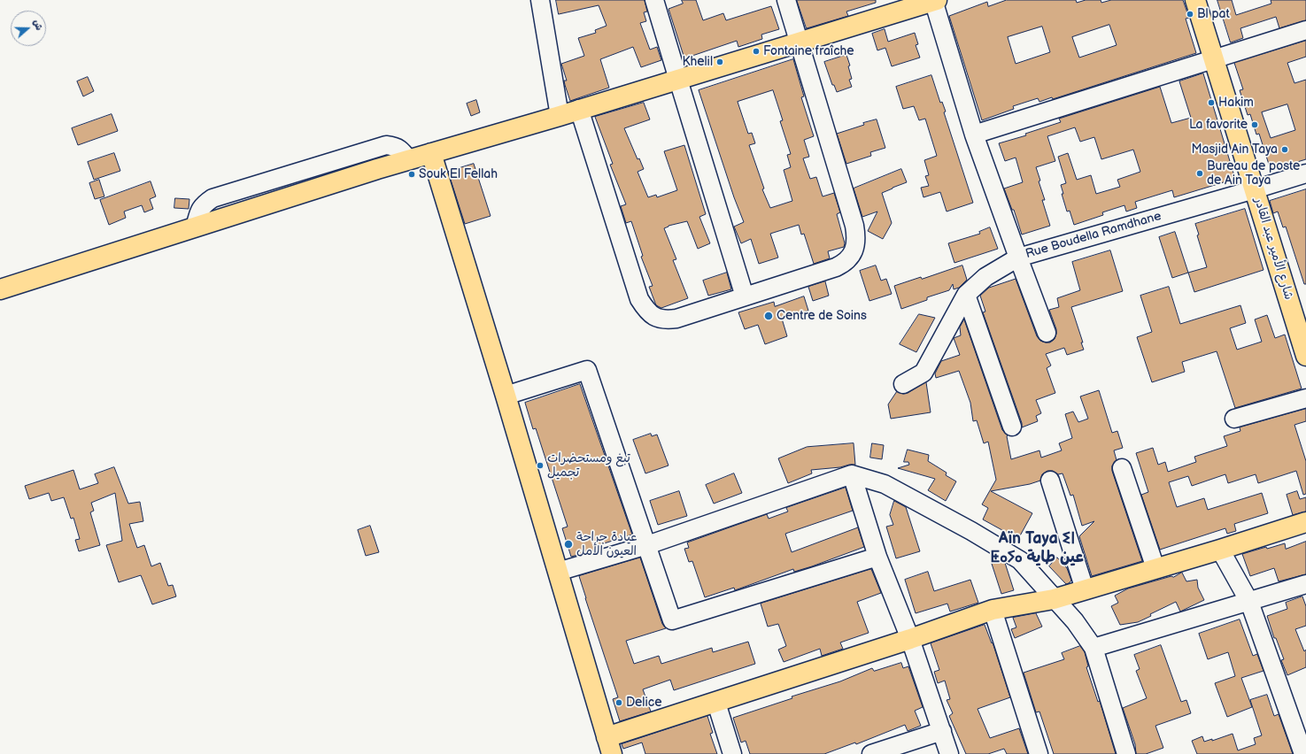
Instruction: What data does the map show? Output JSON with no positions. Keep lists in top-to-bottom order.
{
  "streets": {
    "main road": ["شارع الأمير عبد القادر"],
    "street": ["Rue Boudella Ramdhane"]
  },
  "crossings": [
    ["Rue Boudella Ramdhane", "شارع الأمير عبد القادر"]
  ],
  "districts": ["Aïn Taya ⵉⵏ ⵟⴰⵢⴰ عين طاية"],
  "places": [
    "Bl pat",
    "Fontaine fraîche",
    "Khelil",
    "Hakim",
    "La favorite",
    "Masjid Ain Taya",
    "Bureau de poste de Ain Taya",
    "Souk El Fellah",
    "Centre de Soins",
    "تبغ ومستحضرات تجميل",
    "عيادة جراحة العيون الأمل",
    "Delice"
  ],
  "north": "right"
}
